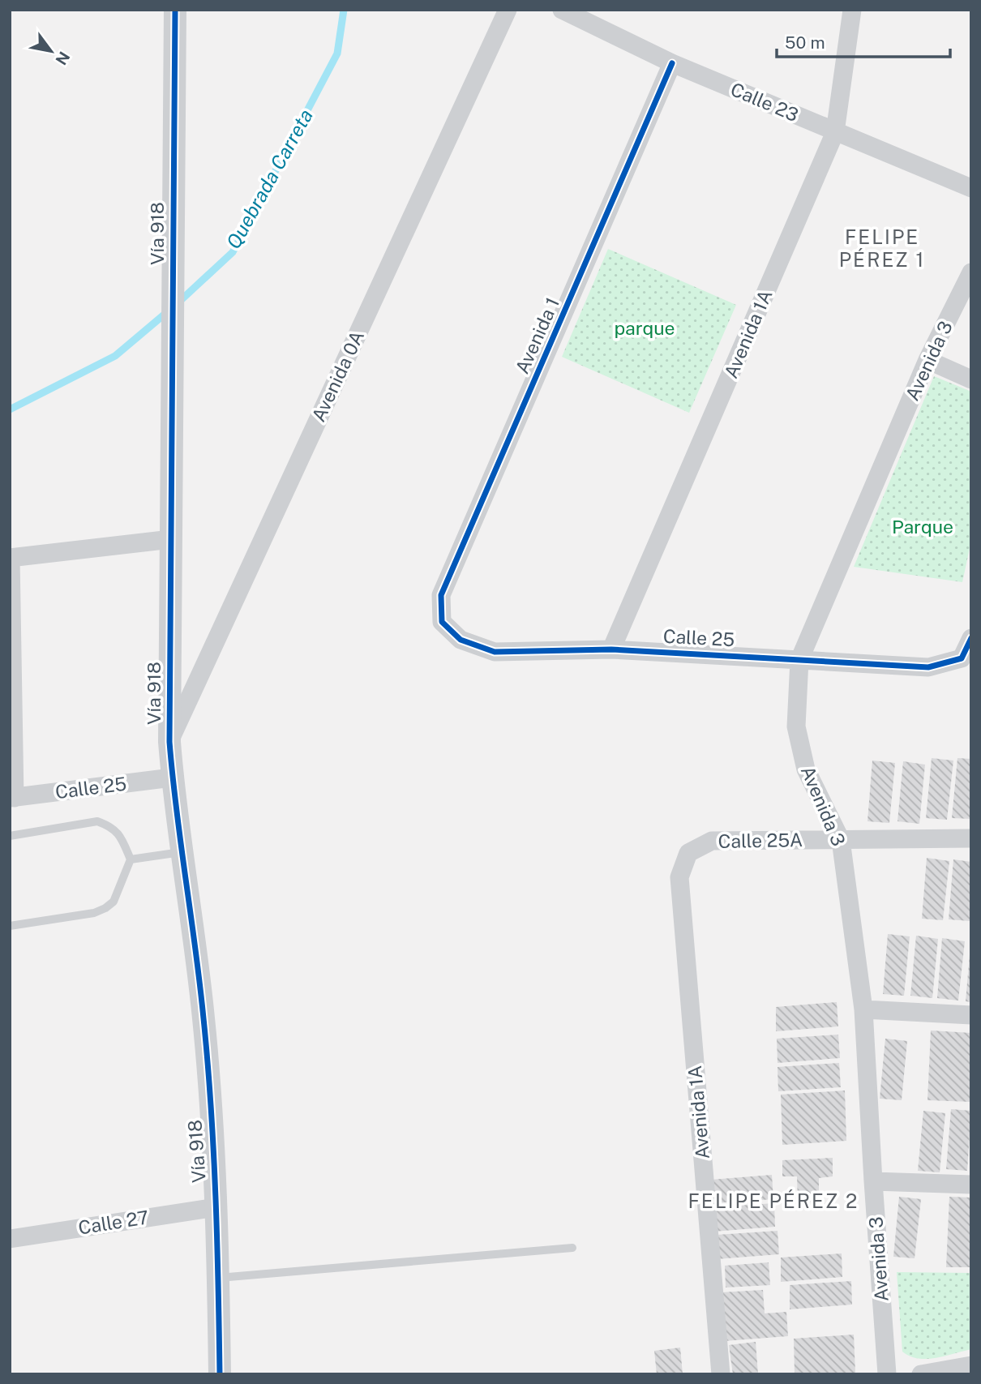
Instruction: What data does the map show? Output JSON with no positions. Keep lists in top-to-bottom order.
{
  "streets": {
    "street": [
      "Calle 23",
      "Vía 918",
      "Avenida 1A",
      "Avenida 1",
      "Avenida 3",
      "Avenida 0A",
      "Calle 25",
      "Calle 25A",
      "Calle 27"
    ]
  },
  "crossings": [
    ["Calle 23", "Avenida 1A"],
    ["Calle 23", "Avenida 1"],
    ["Vía 918", "Avenida 0A"],
    ["Vía 918", "Calle 25"],
    ["Vía 918", "Calle 27"],
    ["Avenida 1A", "Calle 25"],
    ["Avenida 1A", "Calle 25A"],
    ["Avenida 1", "Calle 25"],
    ["Avenida 3", "Calle 25"],
    ["Avenida 3", "Calle 25A"]
  ],
  "districts": ["FELIPE PÉREZ 1", "FELIPE PÉREZ 2"],
  "water": ["Quebrada Carreta"],
  "parks": ["parque", "Parque"],
  "scale_bar": "50 m",
  "north": "bottom right"
}
